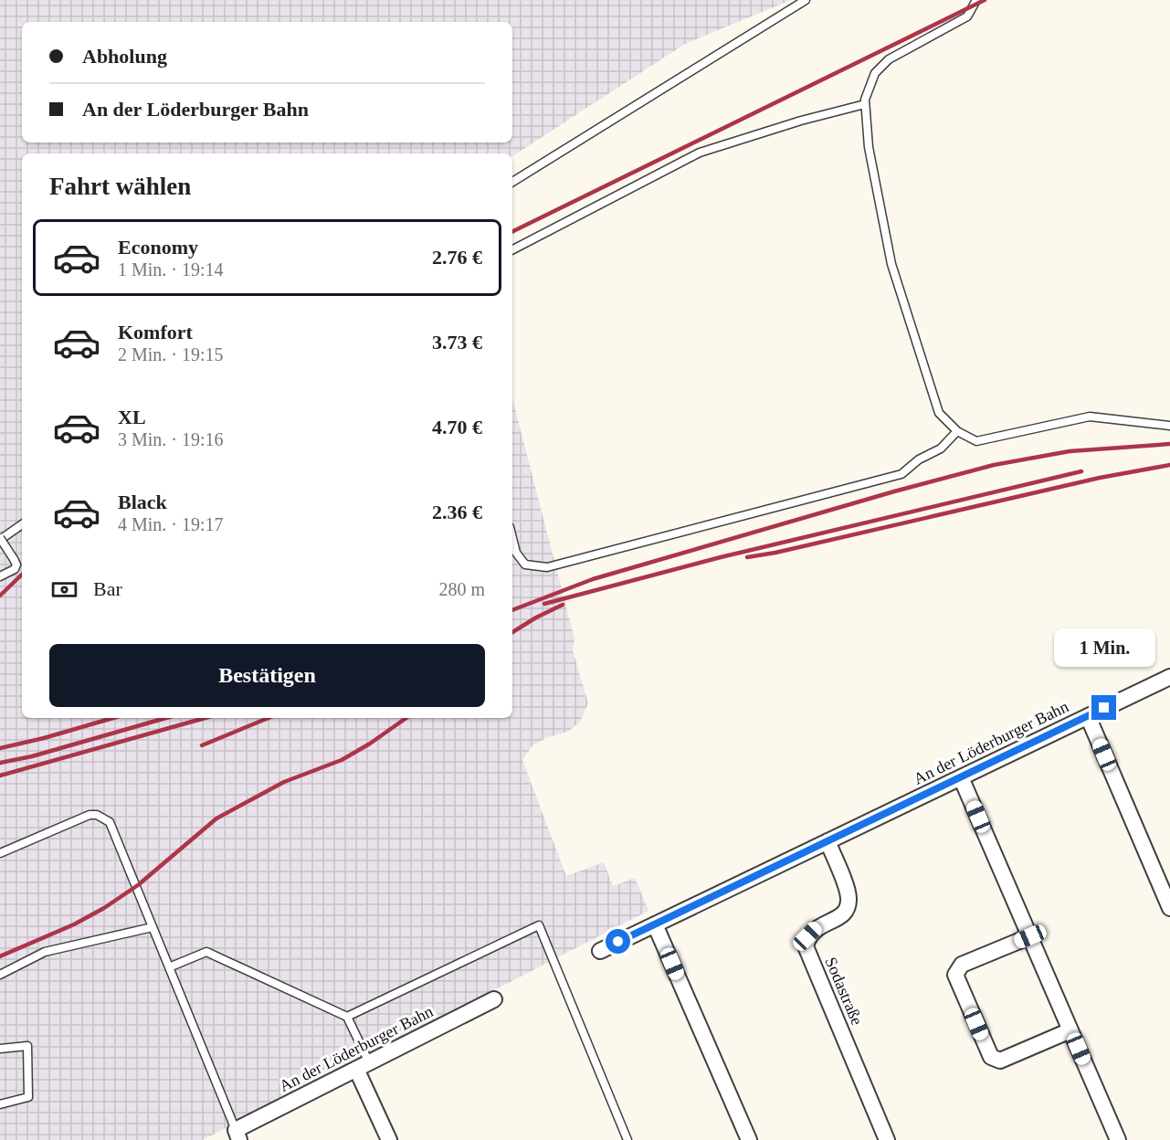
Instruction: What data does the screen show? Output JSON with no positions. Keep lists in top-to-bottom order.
{
  "streets": {
    "street": ["An der Löderburger Bahn", "Sodastraße"]
  },
  "crossings": [
    ["An der Löderburger Bahn", "Sodastraße"]
  ],
  "page": {
    "banner": ["Abholung", "An der Löderburger Bahn"],
    "heading": "Fahrt wählen",
    "list": [
      {
        "name": "Economy",
        "note": "1 Min. · 19:14",
        "value": "2.76 €"
      },
      {
        "name": "Komfort",
        "note": "2 Min. · 19:15",
        "value": "3.73 €"
      },
      {
        "name": "XL",
        "note": "3 Min. · 19:16",
        "value": "4.70 €"
      },
      {
        "name": "Black",
        "note": "4 Min. · 19:17",
        "value": "2.36 €"
      }
    ],
    "pay": ["Bar", "280 m"],
    "bubble": "1 Min.",
    "buttons": "Bestätigen"
  }
}
